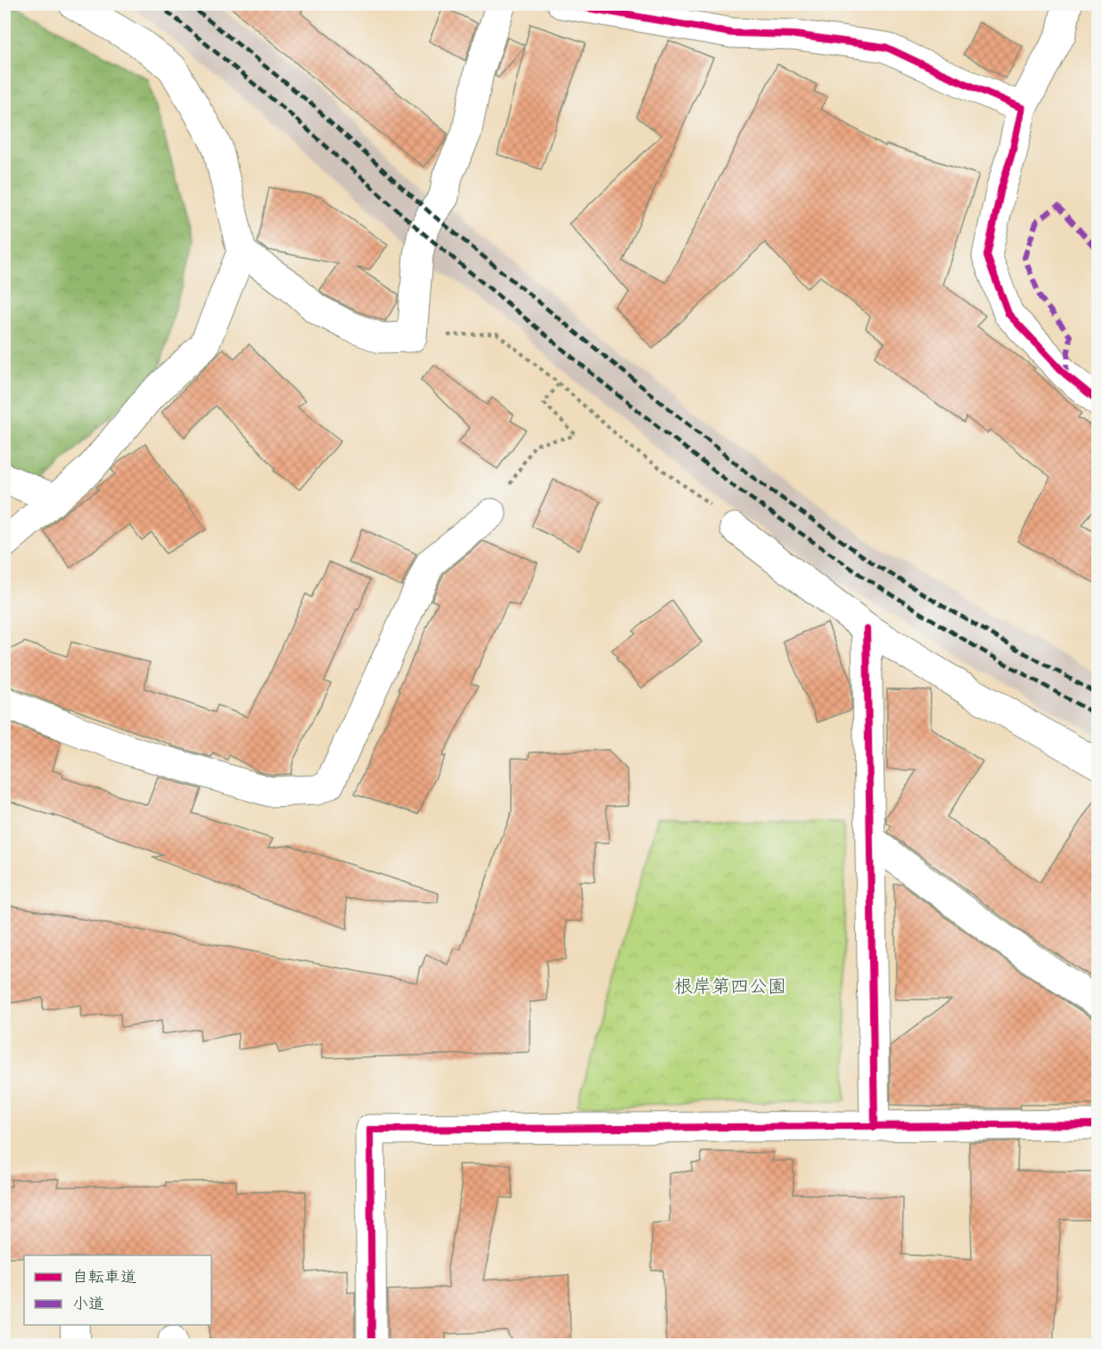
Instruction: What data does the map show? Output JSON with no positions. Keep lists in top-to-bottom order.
{
  "parks": ["根岸第四公園"],
  "legend": ["自転車道", "小道"]
}
